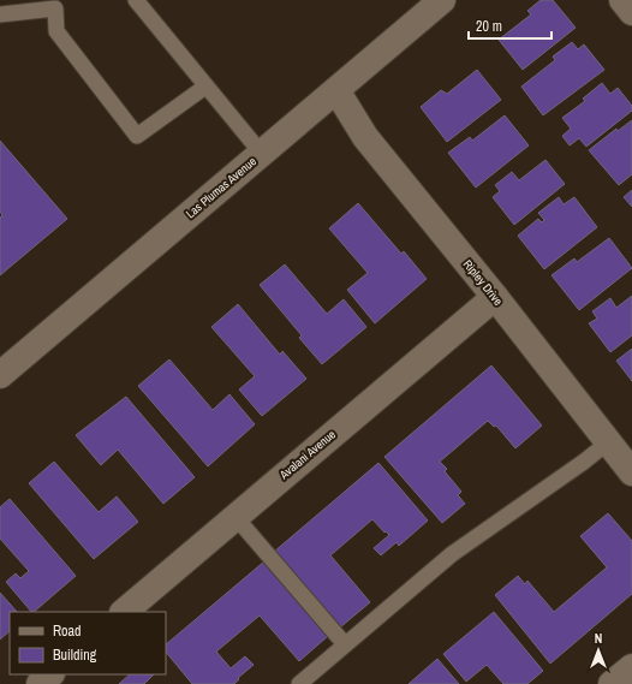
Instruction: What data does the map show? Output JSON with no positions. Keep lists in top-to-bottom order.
{
  "streets": {
    "street": ["Las Plumas Avenue", "Ripley Drive", "Avalani Avenue"]
  },
  "crossings": [
    ["Las Plumas Avenue", "Ripley Drive"],
    ["Ripley Drive", "Avalani Avenue"]
  ],
  "legend": ["Road", "Building"],
  "scale_bar": "20 m",
  "north": "top"
}
